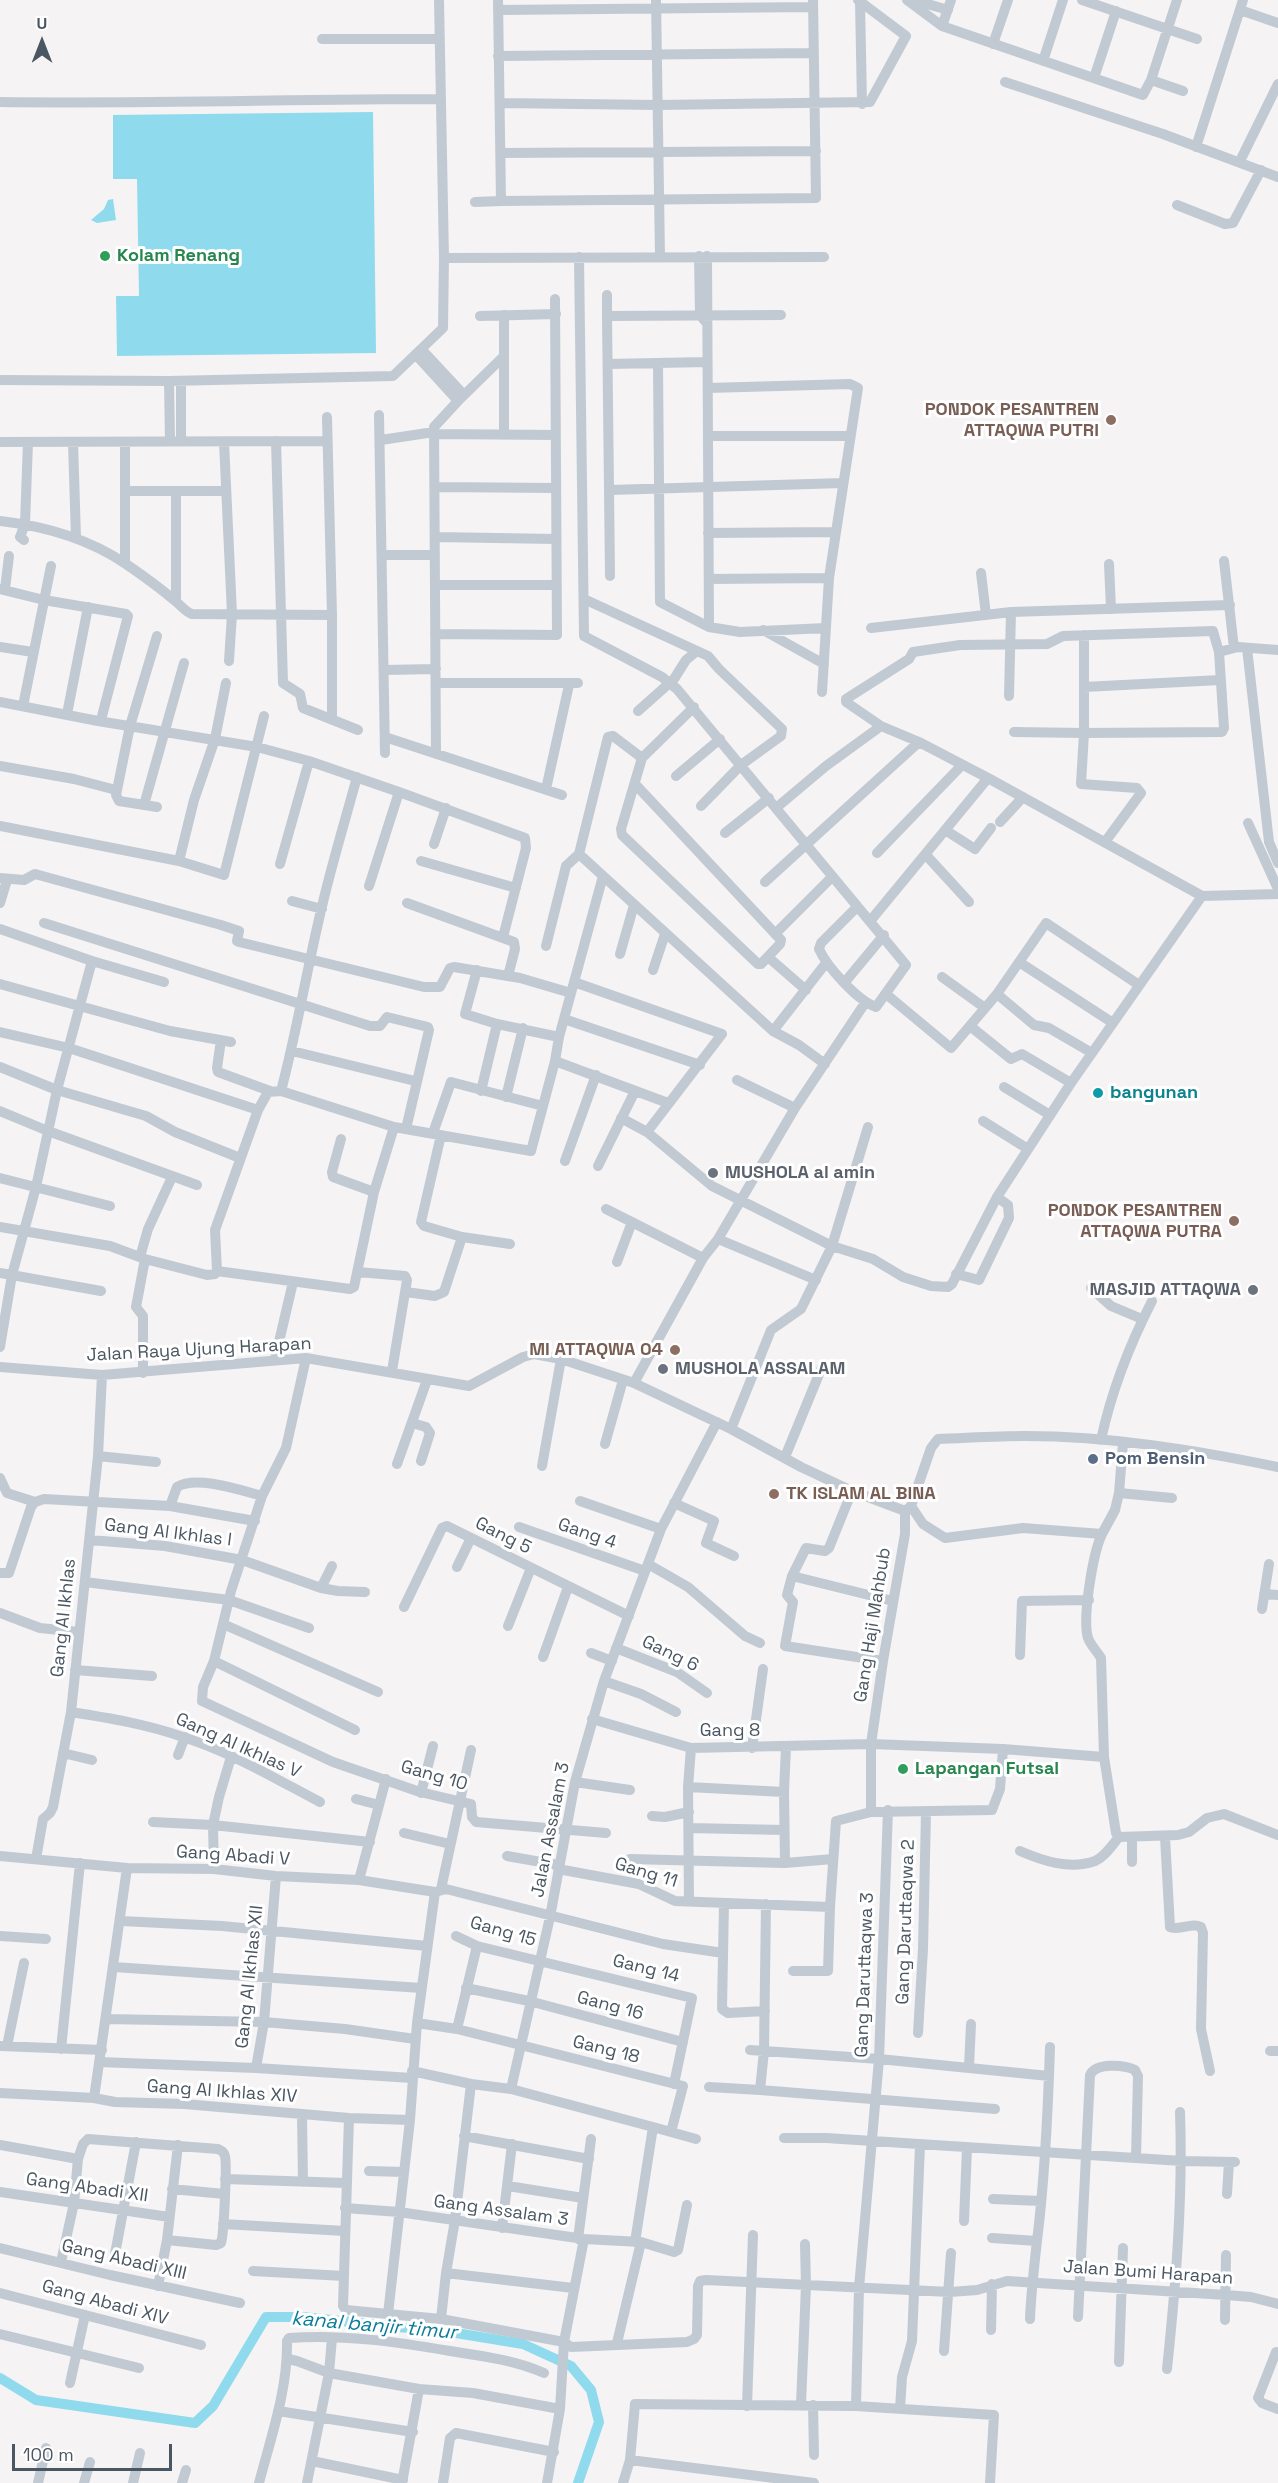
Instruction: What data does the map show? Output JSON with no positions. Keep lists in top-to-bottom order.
{
  "streets": {
    "street": [
      "Jalan Raya Ujung Harapan",
      "Gang Al Ikhlas I",
      "Gang 4",
      "Gang 5",
      "Gang Al Ikhlas",
      "Gang Haji Mahbub",
      "Gang 6",
      "Gang 8",
      "Gang Al Ikhlas V",
      "Gang 10",
      "Jalan Assalam 3",
      "Gang Abadi V",
      "Gang 11",
      "Gang Daruttaqwa 2",
      "Gang 15",
      "Gang 14",
      "Gang Daruttaqwa 3",
      "Gang Al Ikhlas XII",
      "Gang 16",
      "Gang 18",
      "Gang Al Ikhlas XIV",
      "Gang Abadi XII",
      "Gang Assalam 3",
      "Gang Abadi XIII",
      "Jalan Bumi Harapan",
      "Gang Abadi XIV"
    ]
  },
  "crossings": [
    ["Jalan Raya Ujung Harapan", "Gang Al Ikhlas"],
    ["Jalan Raya Ujung Harapan", "Gang Haji Mahbub"],
    ["Jalan Raya Ujung Harapan", "Jalan Assalam 3"],
    ["Gang Al Ikhlas I", "Gang Al Ikhlas"],
    ["Gang 4", "Jalan Assalam 3"],
    ["Gang 5", "Jalan Assalam 3"],
    ["Gang Al Ikhlas", "Gang Al Ikhlas V"],
    ["Gang Al Ikhlas", "Gang Abadi V"],
    ["Gang Haji Mahbub", "Gang 8"],
    ["Gang 6", "Jalan Assalam 3"],
    ["Gang 8", "Jalan Assalam 3"],
    ["Gang 10", "Jalan Assalam 3"],
    ["Jalan Assalam 3", "Gang Abadi V"],
    ["Jalan Assalam 3", "Gang 11"],
    ["Jalan Assalam 3", "Gang 15"],
    ["Jalan Assalam 3", "Gang 14"],
    ["Jalan Assalam 3", "Gang 16"],
    ["Jalan Assalam 3", "Gang 18"],
    ["Gang Abadi V", "Gang Al Ikhlas XII"],
    ["Gang 15", "Gang 14"],
    ["Gang 14", "Gang 16"],
    ["Gang 14", "Gang 18"],
    ["Gang Daruttaqwa 3", "Jalan Bumi Harapan"]
  ],
  "water": ["kanal banjir timur"],
  "places": [
    "Kolam Renang",
    "PONDOK PESANTREN ATTAQWA PUTRI",
    "bangunan",
    "MUSHOLA al amin",
    "PONDOK PESANTREN ATTAQWA PUTRA",
    "MASJID ATTAQWA",
    "MI ATTAQWA 04",
    "MUSHOLA ASSALAM",
    "Pom Bensin",
    "TK ISLAM AL BINA",
    "Lapangan Futsal"
  ],
  "scale_bar": "100 m",
  "north": "top"
}
